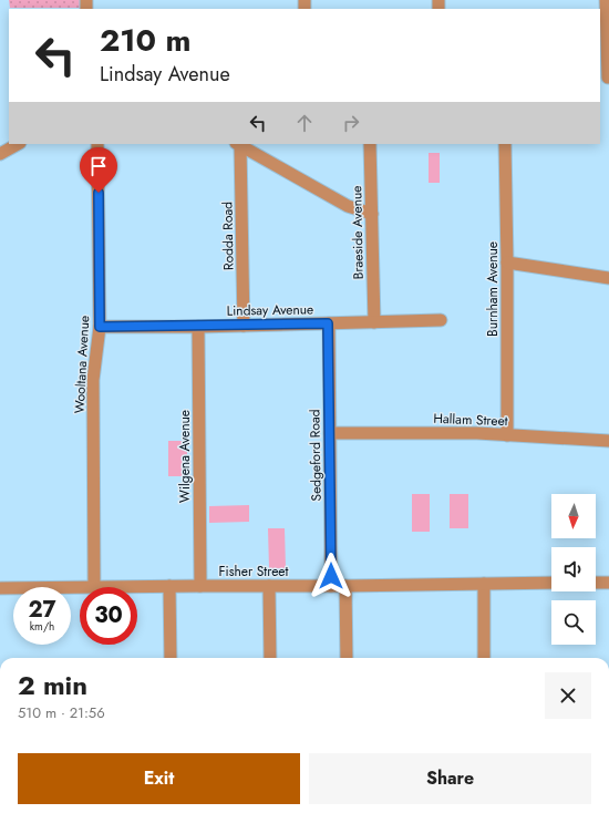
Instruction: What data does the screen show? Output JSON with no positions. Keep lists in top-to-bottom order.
{
  "streets": {
    "street": [
      "Braeside Avenue",
      "Rodda Road",
      "Burnham Avenue",
      "Lindsay Avenue",
      "Wooltana Avenue",
      "Hallam Street",
      "Sedgeford Road",
      "Wilgena Avenue",
      "Fisher Street"
    ]
  },
  "crossings": [
    ["Braeside Avenue", "Lindsay Avenue"],
    ["Rodda Road", "Lindsay Avenue"],
    ["Burnham Avenue", "Hallam Street"],
    ["Lindsay Avenue", "Wooltana Avenue"],
    ["Lindsay Avenue", "Sedgeford Road"],
    ["Lindsay Avenue", "Wilgena Avenue"],
    ["Hallam Street", "Sedgeford Road"],
    ["Sedgeford Road", "Fisher Street"],
    ["Wilgena Avenue", "Fisher Street"]
  ],
  "north": "bottom",
  "page": {
    "turn": ["210 m", "Lindsay Avenue"],
    "speed": "27 km/h",
    "limit": "30",
    "heading": ["2 min", "510 m · 21:56"],
    "buttons": ["Exit", "Share"]
  }
}
